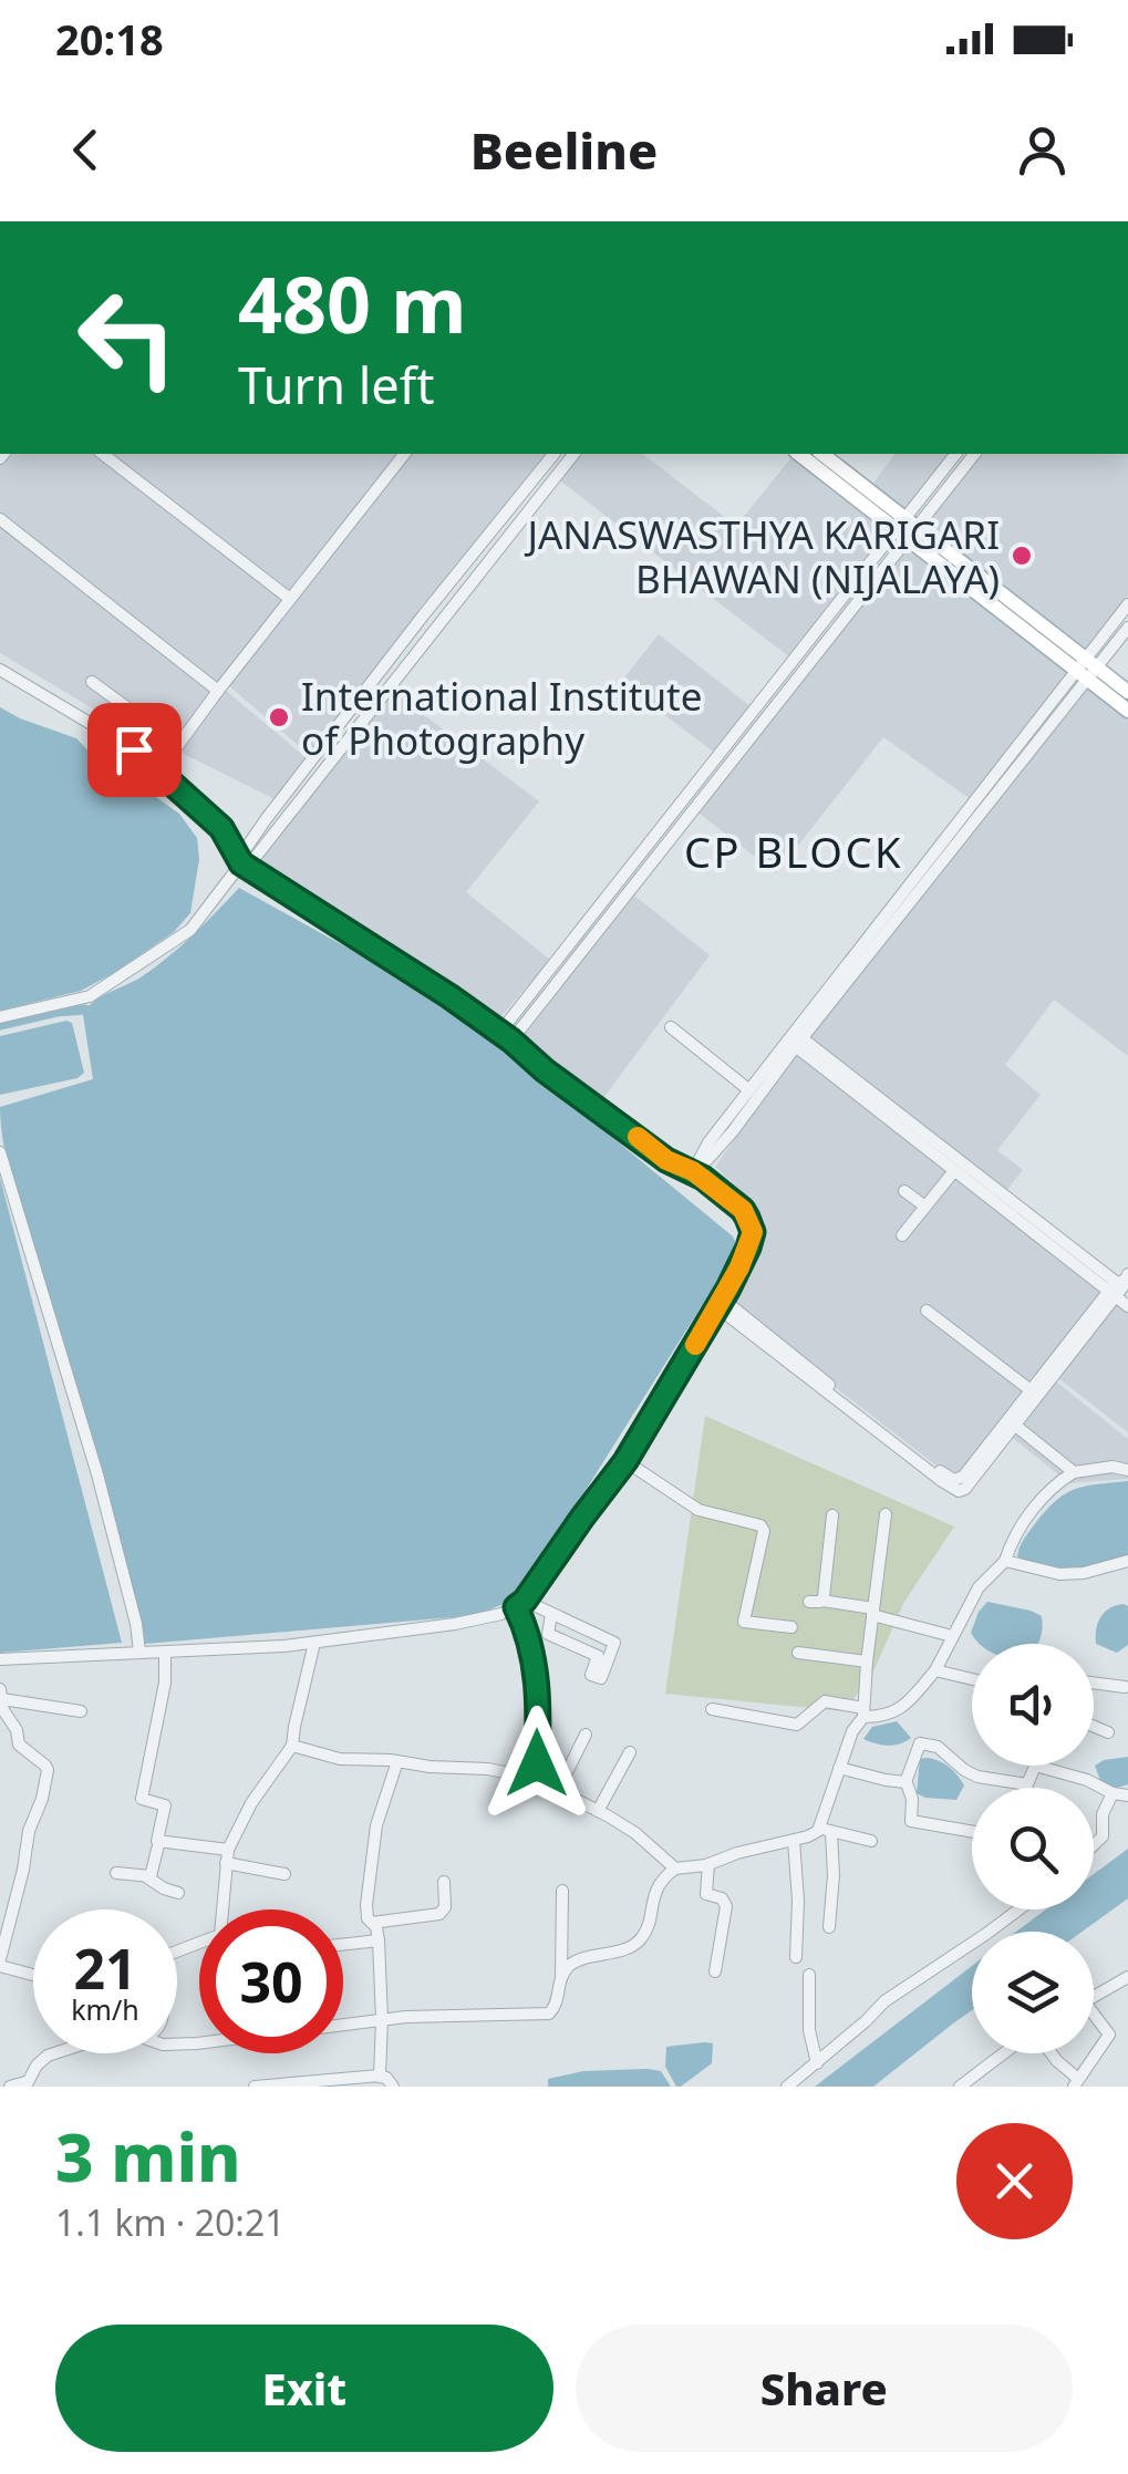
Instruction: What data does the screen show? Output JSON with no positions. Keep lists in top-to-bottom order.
{
  "districts": ["CP BLOCK"],
  "places": ["JANASWASTHYA KARIGARI BHAWAN (NIJALAYA)", "International Institute of Photography"],
  "page": {
    "status": "20:18",
    "header": "Beeline",
    "turn": ["480 m", "Turn left"],
    "speed": "21 km/h",
    "limit": "30",
    "heading": ["3 min", "1.1 km · 20:21"],
    "buttons": ["Exit", "Share"]
  }
}
